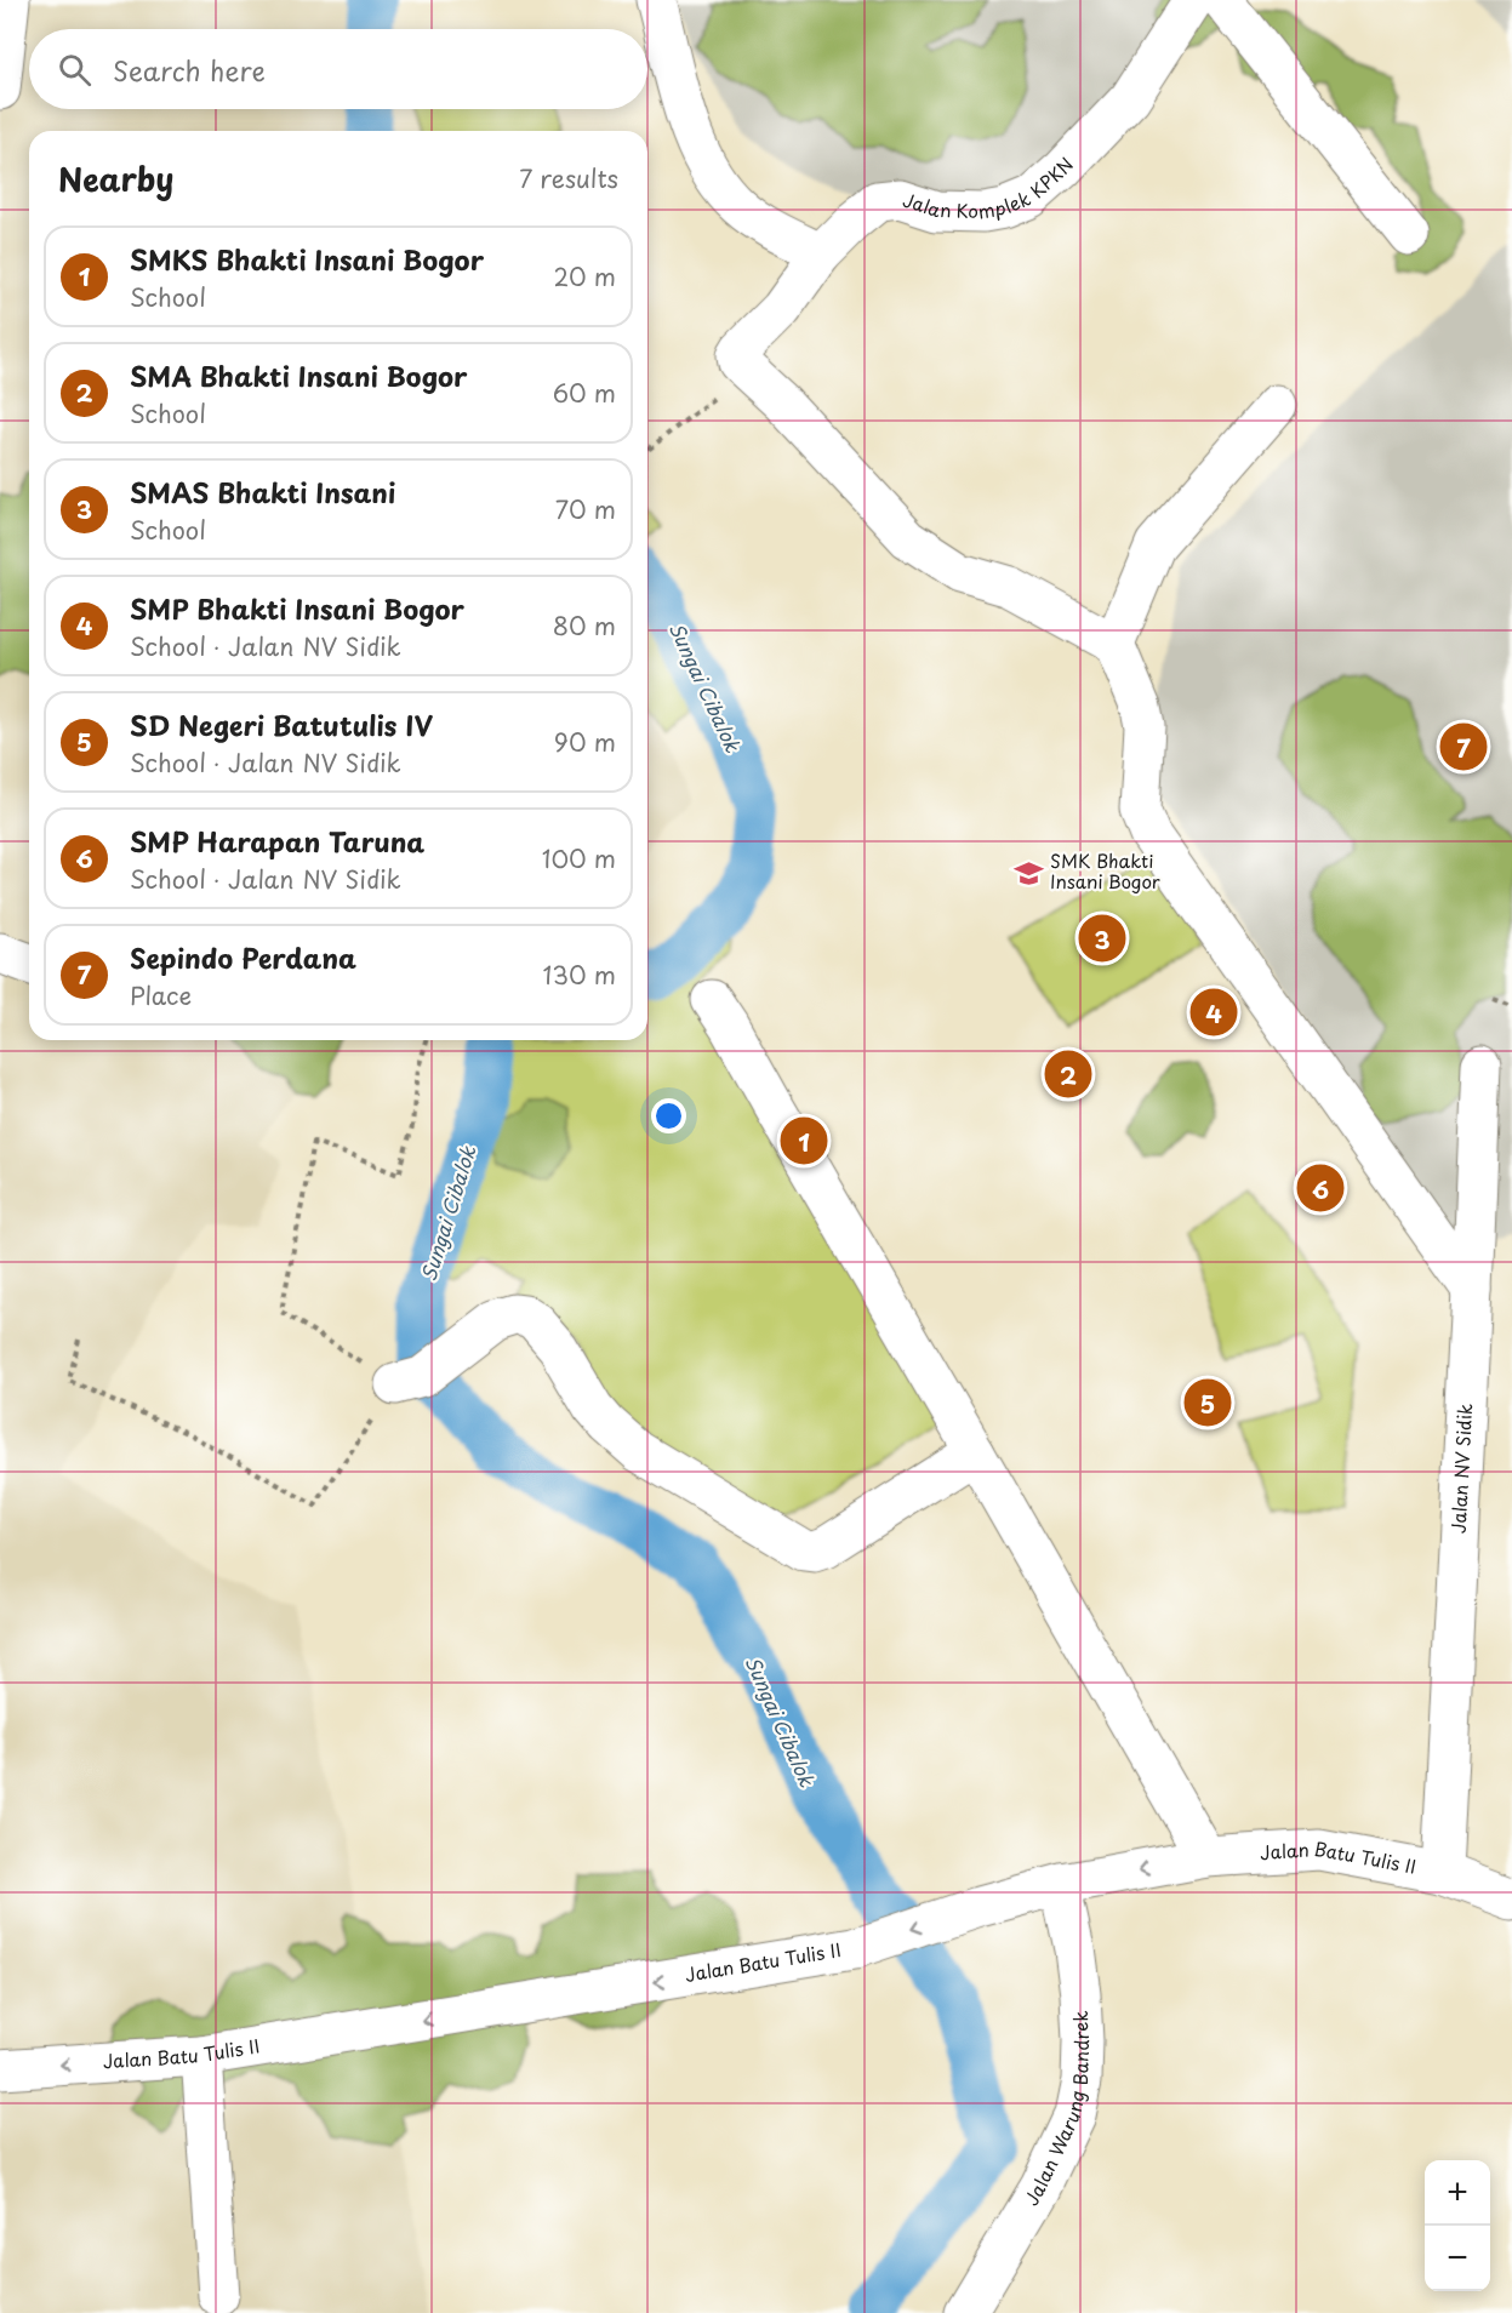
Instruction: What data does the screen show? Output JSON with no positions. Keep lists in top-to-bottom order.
{
  "streets": {
    "street": [
      "Jalan Komplek KPKN",
      "Jalan NV Sidik",
      "Jalan Batu Tulis II",
      "Jalan Warung Bandrek"
    ]
  },
  "crossings": [
    ["Jalan NV Sidik", "Jalan Batu Tulis II"],
    ["Jalan Batu Tulis II", "Jalan Warung Bandrek"]
  ],
  "one_way": ["Jalan Batu Tulis II"],
  "water": ["Sungai Cibalok"],
  "places": {
    "school or university": ["SMK Bhakti Insani Bogor"]
  },
  "page": {
    "search": "Search here",
    "heading": ["Nearby", "7 results"],
    "list": [
      {
        "mark": "1",
        "name": "SMKS Bhakti Insani Bogor",
        "note": "School",
        "value": "20 m"
      },
      {
        "mark": "2",
        "name": "SMA Bhakti Insani Bogor",
        "note": "School",
        "value": "60 m"
      },
      {
        "mark": "3",
        "name": "SMAS Bhakti Insani",
        "note": "School",
        "value": "70 m"
      },
      {
        "mark": "4",
        "name": "SMP Bhakti Insani Bogor",
        "note": "School · Jalan NV Sidik",
        "value": "80 m"
      },
      {
        "mark": "5",
        "name": "SD Negeri Batutulis IV",
        "note": "School · Jalan NV Sidik",
        "value": "90 m"
      },
      {
        "mark": "6",
        "name": "SMP Harapan Taruna",
        "note": "School · Jalan NV Sidik",
        "value": "100 m"
      },
      {
        "mark": "7",
        "name": "Sepindo Perdana",
        "note": "Place",
        "value": "130 m"
      }
    ],
    "pins": [
      "7",
      "3",
      "4",
      "2",
      "1",
      "6",
      "5"
    ],
    "map_buttons": ["+", "−"]
  }
}
